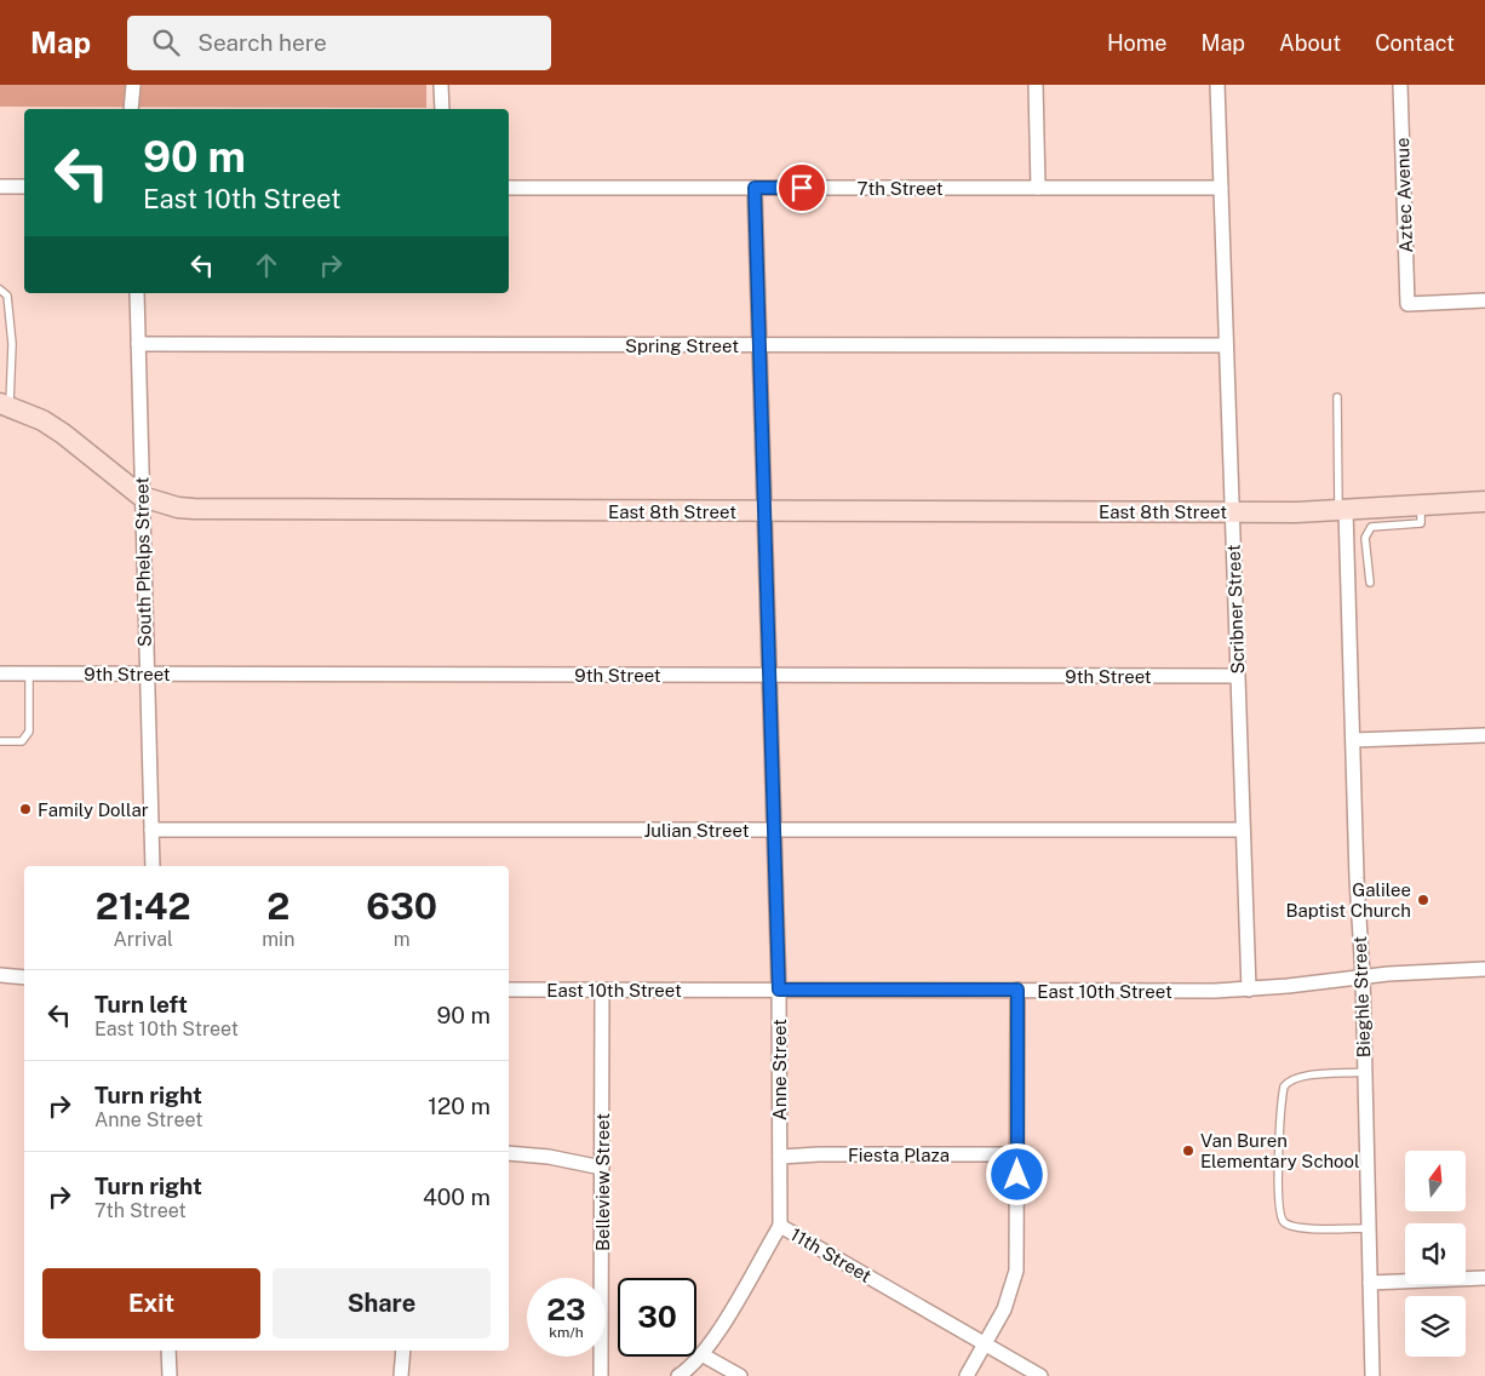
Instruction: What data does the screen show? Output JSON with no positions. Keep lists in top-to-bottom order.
{
  "streets": {
    "street": [
      "7th Street",
      "Aztec Avenue",
      "Spring Street",
      "East 8th Street",
      "South Phelps Street",
      "Scribner Street",
      "9th Street",
      "Julian Street",
      "East 10th Street",
      "Bieghle Street",
      "Anne Street",
      "Fiesta Plaza",
      "Belleview Street",
      "11th Street"
    ]
  },
  "crossings": [
    ["7th Street", "Scribner Street"],
    ["7th Street", "Anne Street"],
    ["Spring Street", "South Phelps Street"],
    ["Spring Street", "Scribner Street"],
    ["Spring Street", "Anne Street"],
    ["East 8th Street", "South Phelps Street"],
    ["East 8th Street", "Scribner Street"],
    ["East 8th Street", "Bieghle Street"],
    ["East 8th Street", "Anne Street"],
    ["South Phelps Street", "9th Street"],
    ["South Phelps Street", "Julian Street"],
    ["Scribner Street", "9th Street"],
    ["Scribner Street", "Julian Street"],
    ["Scribner Street", "East 10th Street"],
    ["9th Street", "Anne Street"],
    ["Julian Street", "Anne Street"],
    ["East 10th Street", "Bieghle Street"],
    ["East 10th Street", "Anne Street"],
    ["East 10th Street", "Belleview Street"],
    ["Anne Street", "Fiesta Plaza"],
    ["Anne Street", "11th Street"]
  ],
  "places": ["Family Dollar", "Galilee Baptist Church", "Van Buren Elementary School"],
  "north": "top",
  "page": {
    "header": "Map",
    "search": "Search here",
    "nav": [
      "Home",
      "Map",
      "About",
      "Contact"
    ],
    "turn": ["90 m", "East 10th Street"],
    "eta": [
      "21:42",
      "Arrival",
      "2",
      "min",
      "630",
      "m"
    ],
    "list": [
      {
        "name": "Turn left",
        "note": "East 10th Street",
        "value": "90 m"
      },
      {
        "name": "Turn right",
        "note": "Anne Street",
        "value": "120 m"
      },
      {
        "name": "Turn right",
        "note": "7th Street",
        "value": "400 m"
      }
    ],
    "buttons": ["Exit", "Share"],
    "speed": "23 km/h",
    "limit": "30"
  }
}
